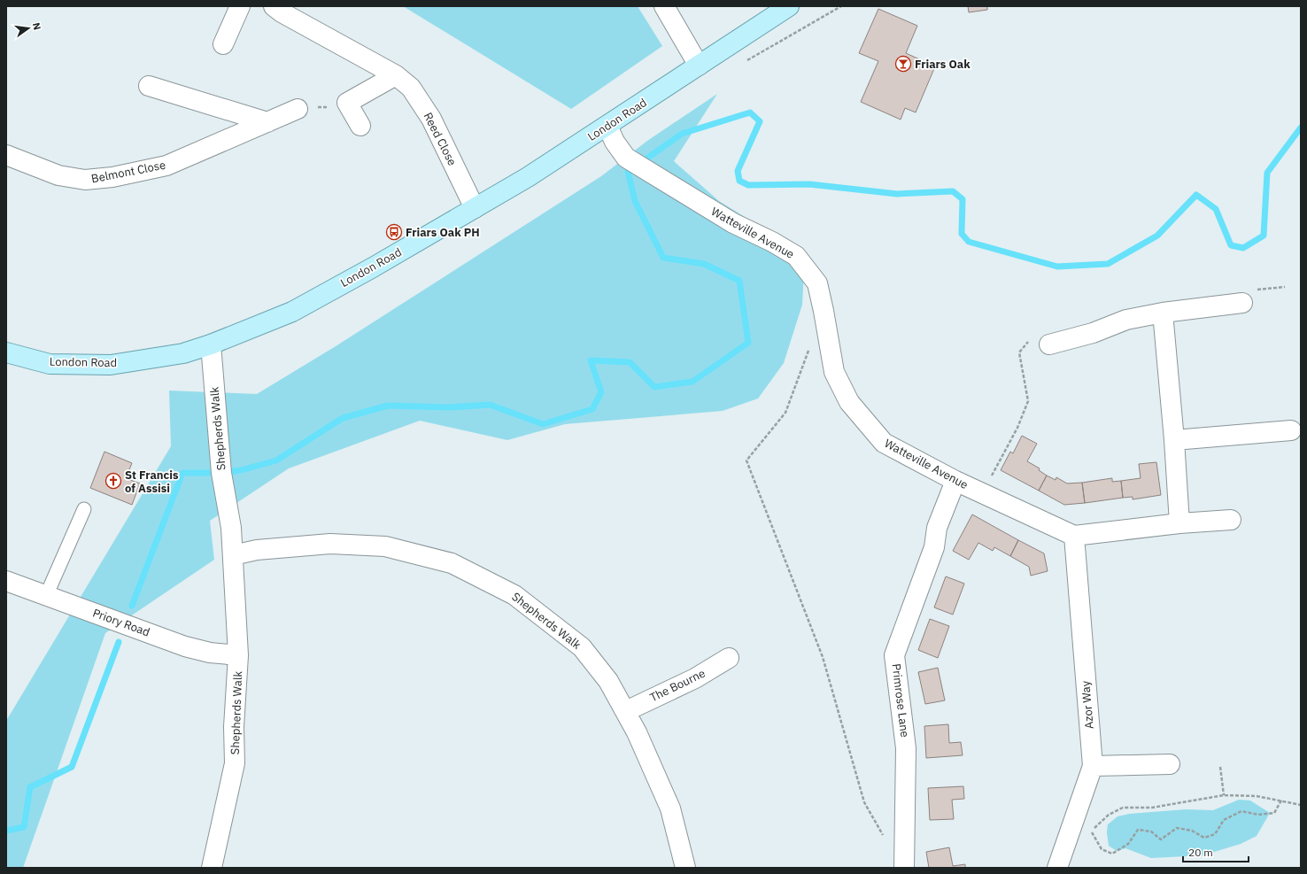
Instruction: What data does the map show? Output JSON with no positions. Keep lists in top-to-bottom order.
{
  "streets": {
    "main road": ["London Road"],
    "street": [
      "Reed Close",
      "Belmont Close",
      "Watteville Avenue",
      "Shepherds Walk",
      "Priory Road",
      "The Bourne",
      "Primrose Lane",
      "Azor Way"
    ]
  },
  "crossings": [
    ["London Road", "Reed Close"],
    ["London Road", "Watteville Avenue"],
    ["London Road", "Shepherds Walk"],
    ["Watteville Avenue", "Primrose Lane"],
    ["Watteville Avenue", "Azor Way"],
    ["Shepherds Walk", "Priory Road"],
    ["Shepherds Walk", "The Bourne"]
  ],
  "places": {
    "bar": ["Friars Oak"],
    "bus stop": ["Friars Oak PH"],
    "church": ["St Francis of Assisi"]
  },
  "scale_bar": "20 m",
  "north": "right"
}
